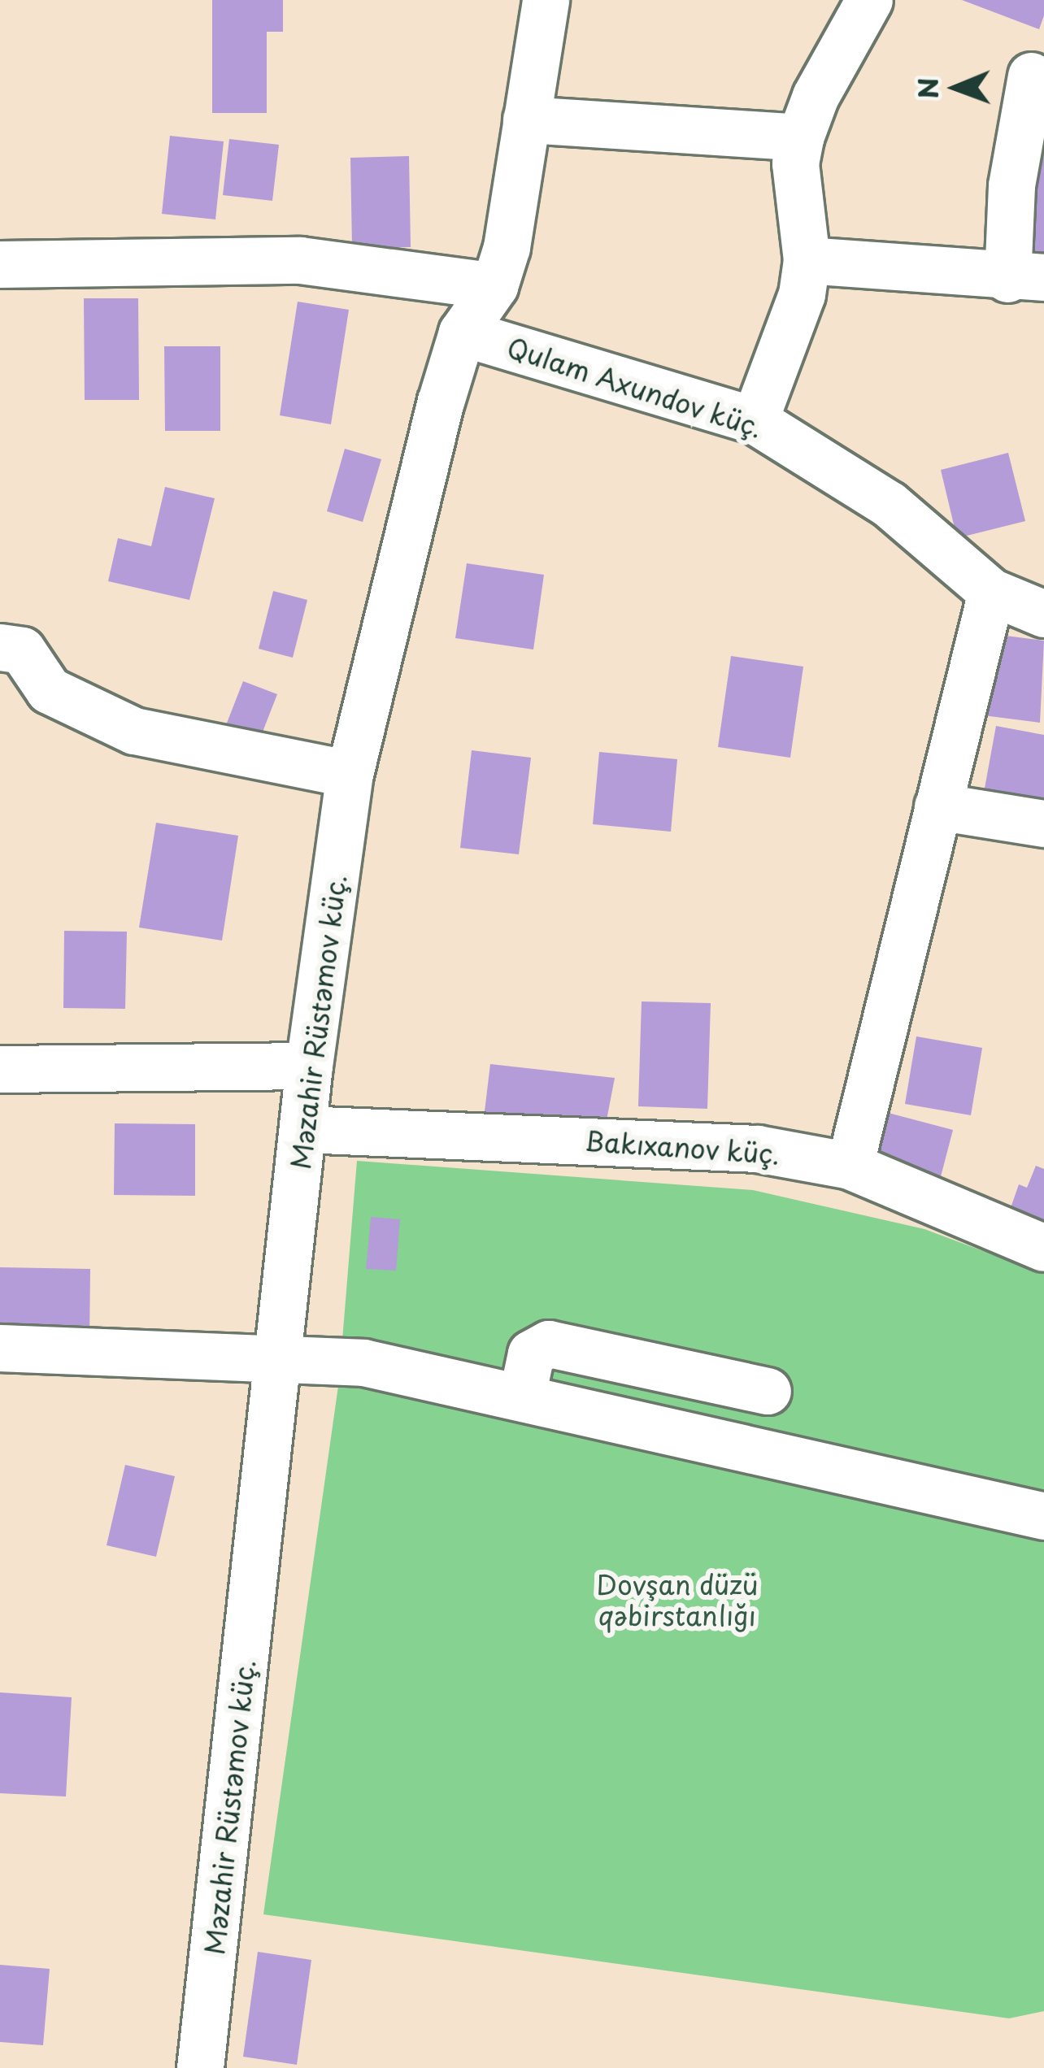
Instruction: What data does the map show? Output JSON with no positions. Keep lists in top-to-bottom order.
{
  "streets": {
    "street": ["Qulam Axundov küç.", "Məzahir Rüstəmov küç.", "Bakıxanov küç."]
  },
  "crossings": [
    ["Qulam Axundov küç.", "Məzahir Rüstəmov küç."],
    ["Məzahir Rüstəmov küç.", "Bakıxanov küç."]
  ],
  "parks": ["Dovşan düzü qəbirstanlığı"],
  "north": "left"
}
